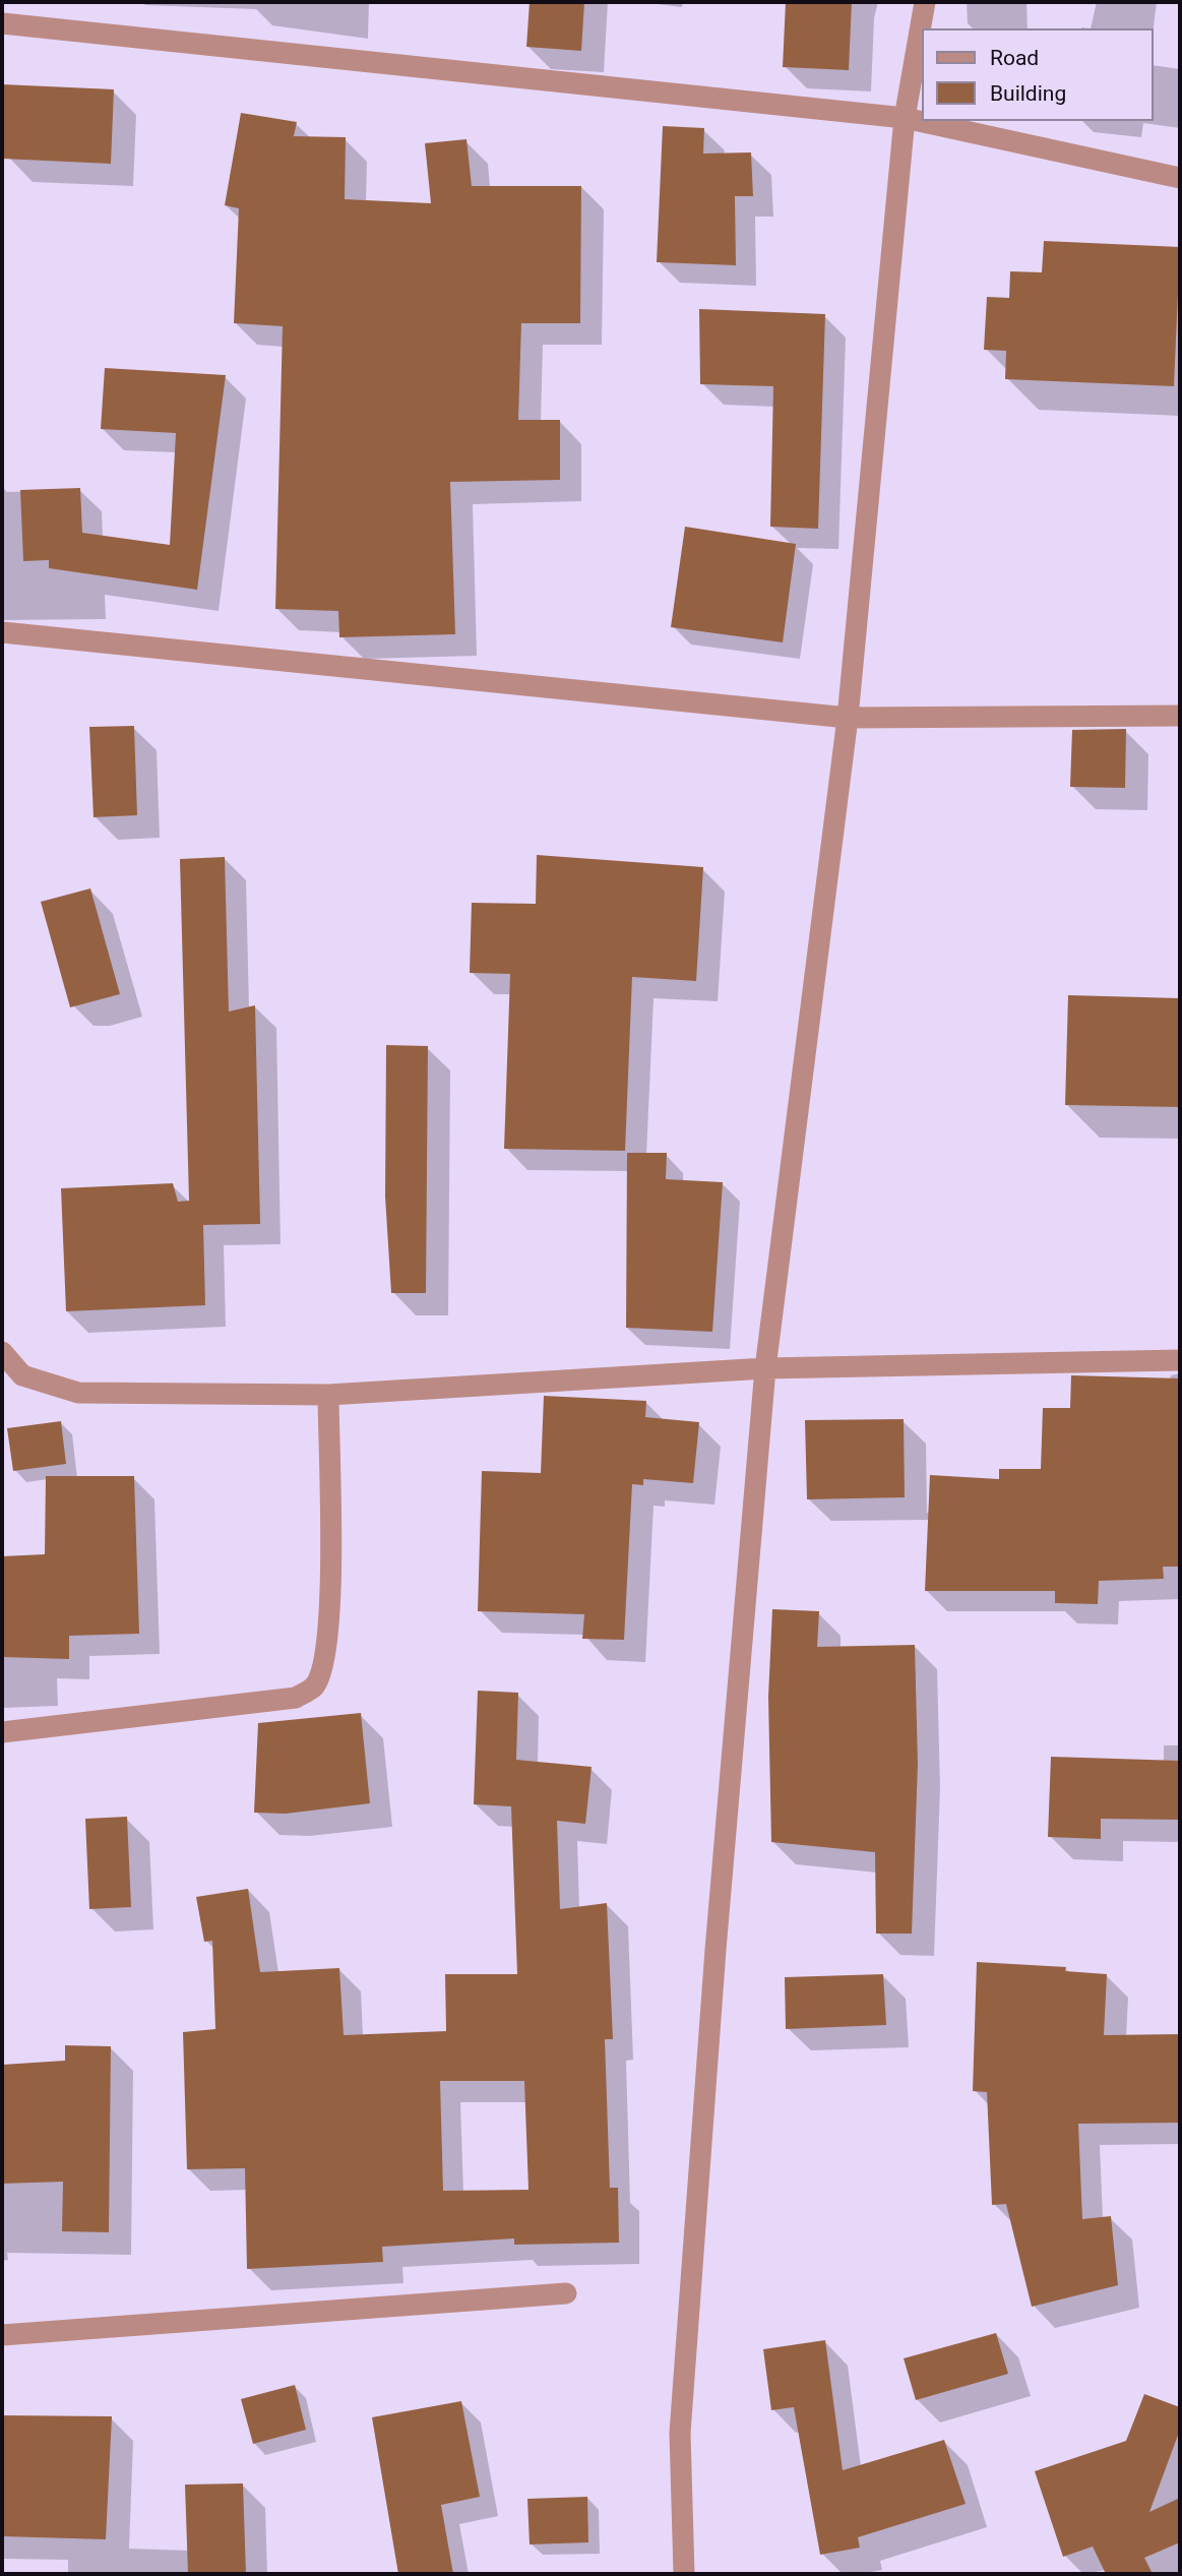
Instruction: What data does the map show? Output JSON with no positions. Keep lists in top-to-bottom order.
{
  "legend": ["Road", "Building"]
}
